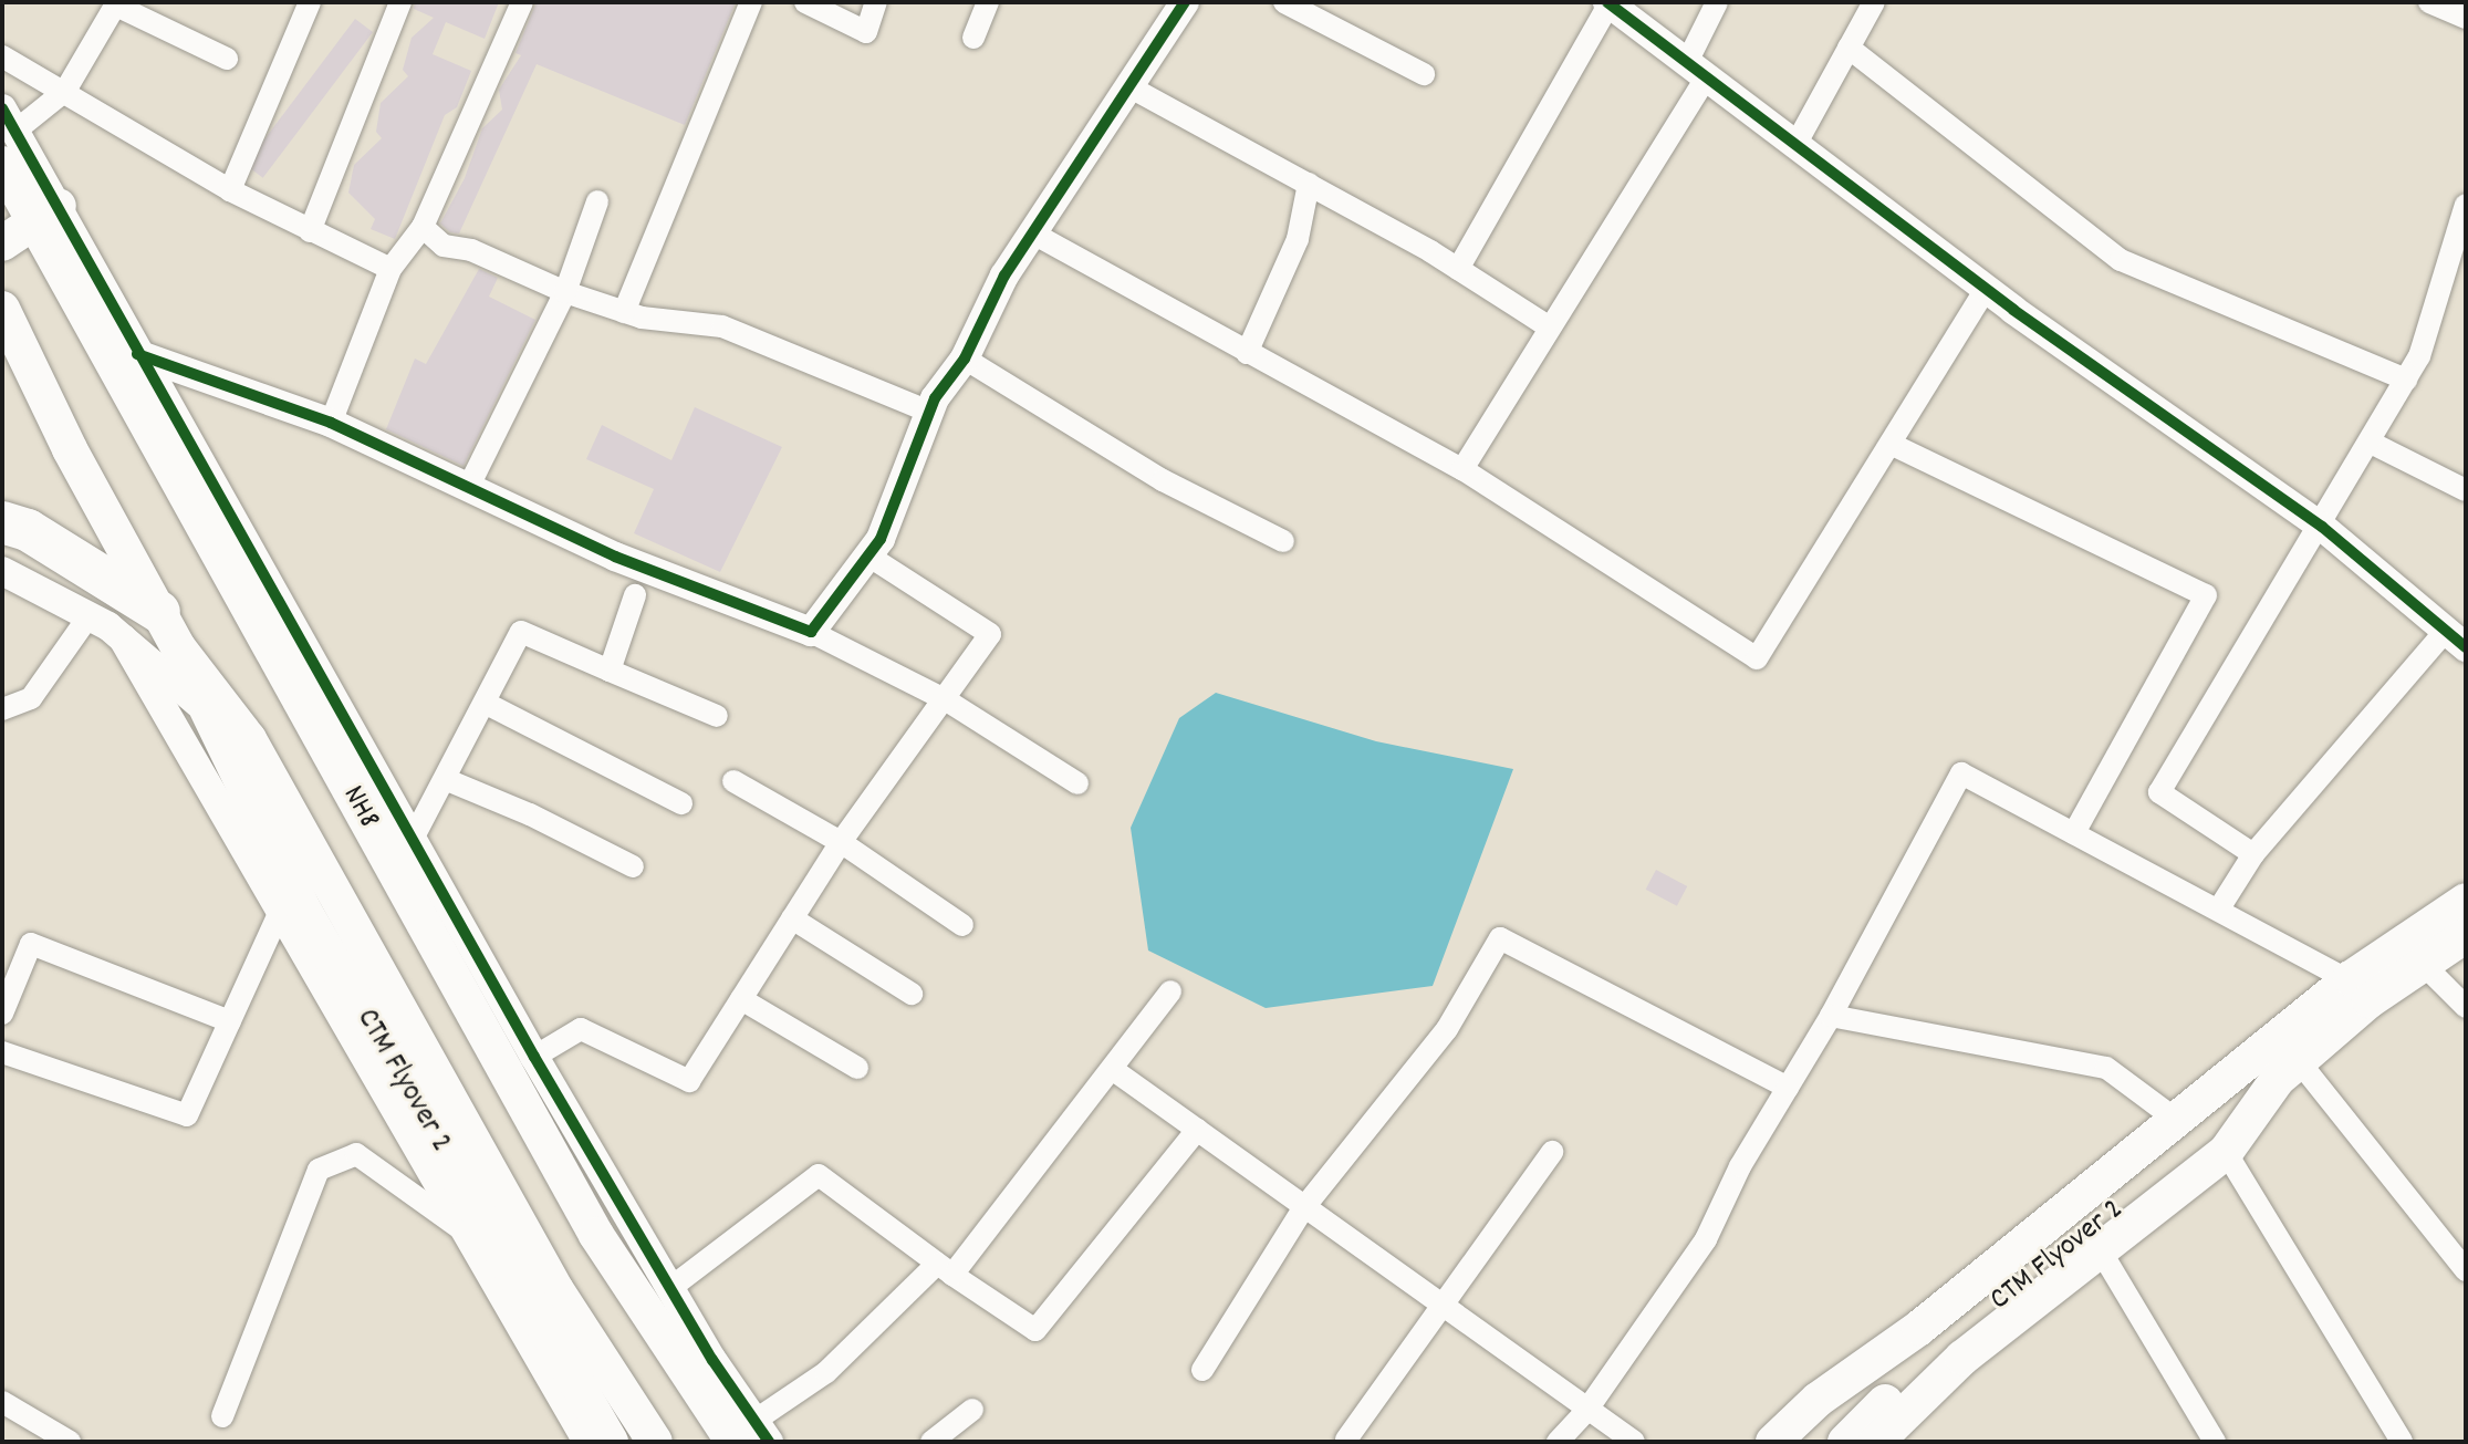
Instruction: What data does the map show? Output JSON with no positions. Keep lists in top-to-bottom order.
{
  "streets": {
    "main road": ["NH8", "CTM Flyover 2"]
  },
  "crossings": [
    ["NH8", "CTM Flyover 2"]
  ]
}
